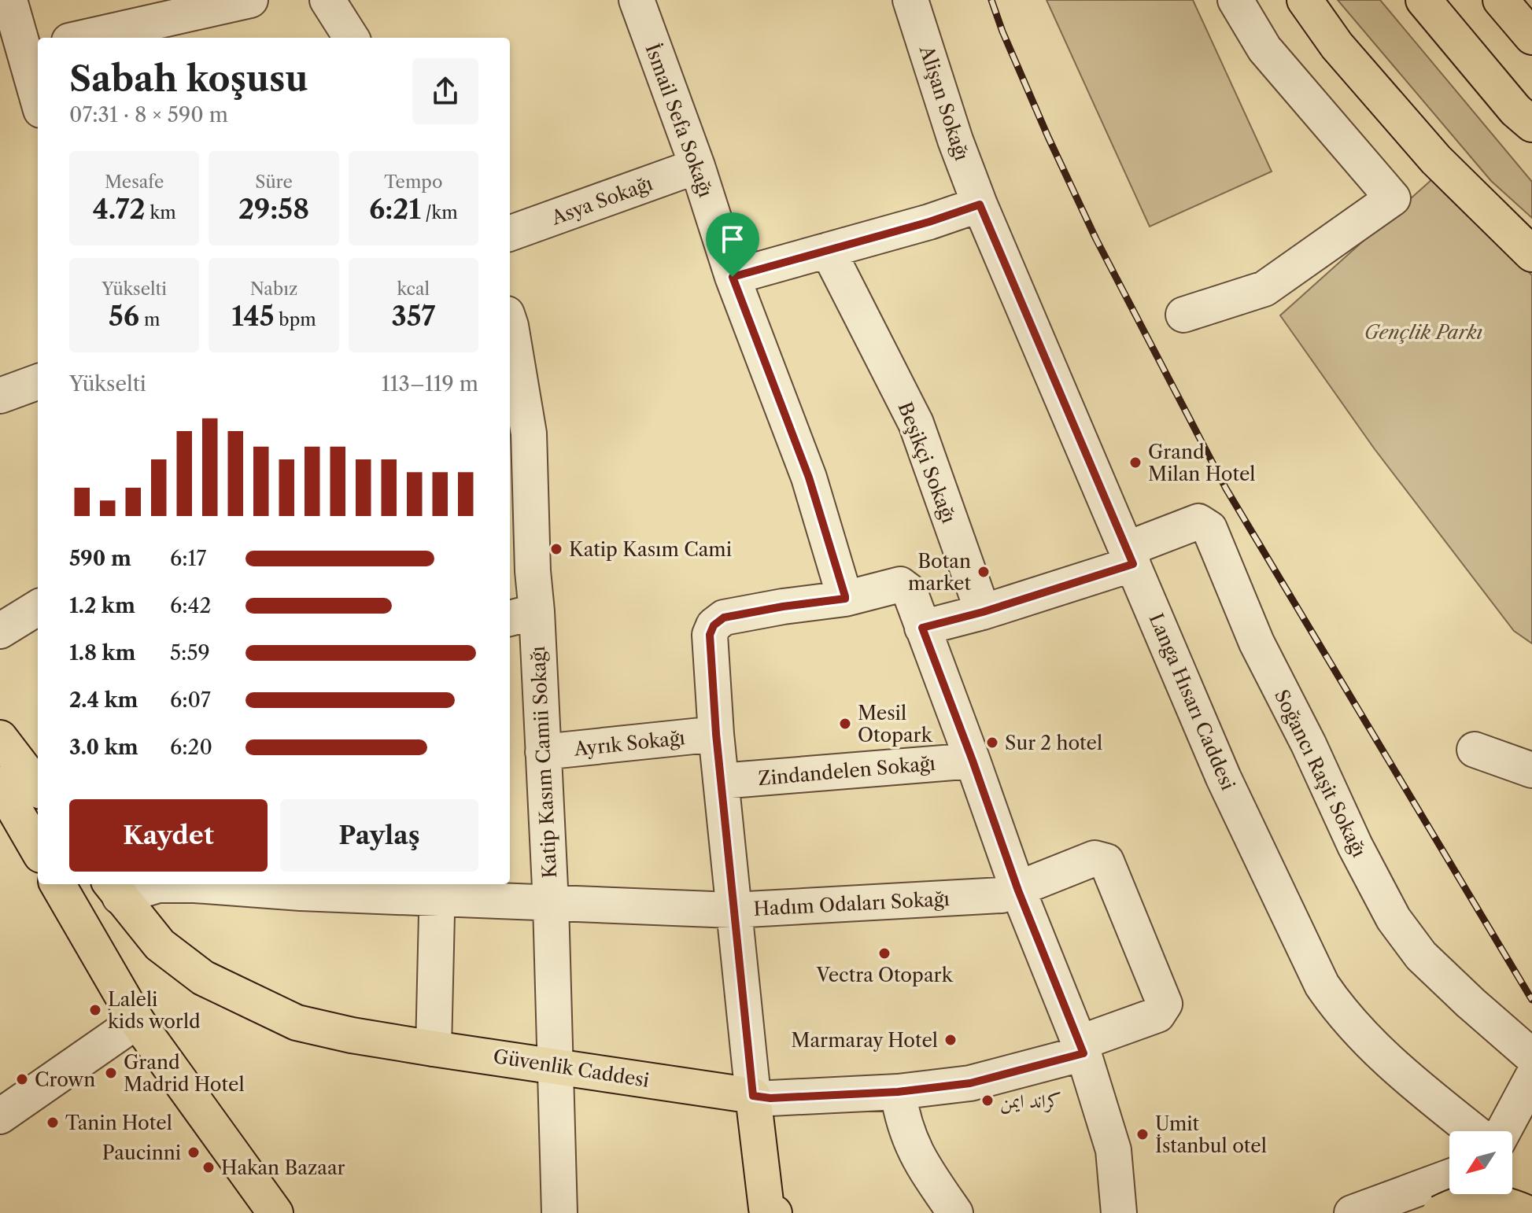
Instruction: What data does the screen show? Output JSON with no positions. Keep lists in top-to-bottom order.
{
  "streets": {
    "main road": ["Güvenlik Caddesi"],
    "street": [
      "Alişan Sokağı",
      "İsmail Sefa Sokağı",
      "Asya Sokağı",
      "Beşikçi Sokağı",
      "Langa Hısarı Caddesi",
      "Ayrık Sokağı",
      "Katip Kasım Camii Sokağı",
      "Zindandelen Sokağı",
      "Soğancı Raşit Sokağı",
      "Hadım Odaları Sokağı"
    ]
  },
  "crossings": [
    ["Alişan Sokağı", "Langa Hısarı Caddesi"],
    ["İsmail Sefa Sokağı", "Asya Sokağı"],
    ["Langa Hısarı Caddesi", "Soğancı Raşit Sokağı"],
    ["Ayrık Sokağı", "Katip Kasım Camii Sokağı"],
    ["Katip Kasım Camii Sokağı", "Hadım Odaları Sokağı"],
    ["Katip Kasım Camii Sokağı", "Güvenlik Caddesi"],
    ["Hadım Odaları Sokağı", "Güvenlik Caddesi"]
  ],
  "parks": ["Gençlik Parkı"],
  "places": [
    "Grand Milan Hotel",
    "Katip Kasım Cami",
    "Botan market",
    "Mesil Otopark",
    "Sur 2 hotel",
    "Vectra Otopark",
    "Laleli kids world",
    "Marmaray Hotel",
    "Grand Madrid Hotel",
    "Crown",
    "كراند ايمن",
    "Tanin Hotel",
    "Umit İstanbul otel",
    "Paucinni",
    "Hakan Bazaar"
  ],
  "north": "bottom left",
  "page": {
    "heading": ["Sabah koşusu", "07:31 · 8 × 590 m"],
    "stats": [
      ["Mesafe", "4.72 km"],
      ["Süre", "29:58"],
      ["Tempo", "6:21 /km"],
      ["Yükselti", "56 m"],
      ["Nabız", "145 bpm"],
      ["kcal", "357"]
    ],
    "chart": ["Yükselti", "113–119 m"],
    "list": [
      {
        "name": "590 m",
        "note": "6:17"
      },
      {
        "name": "1.2 km",
        "note": "6:42"
      },
      {
        "name": "1.8 km",
        "note": "5:59"
      },
      {
        "name": "2.4 km",
        "note": "6:07"
      },
      {
        "name": "3.0 km",
        "note": "6:20"
      }
    ],
    "buttons": ["Kaydet", "Paylaş"]
  }
}
